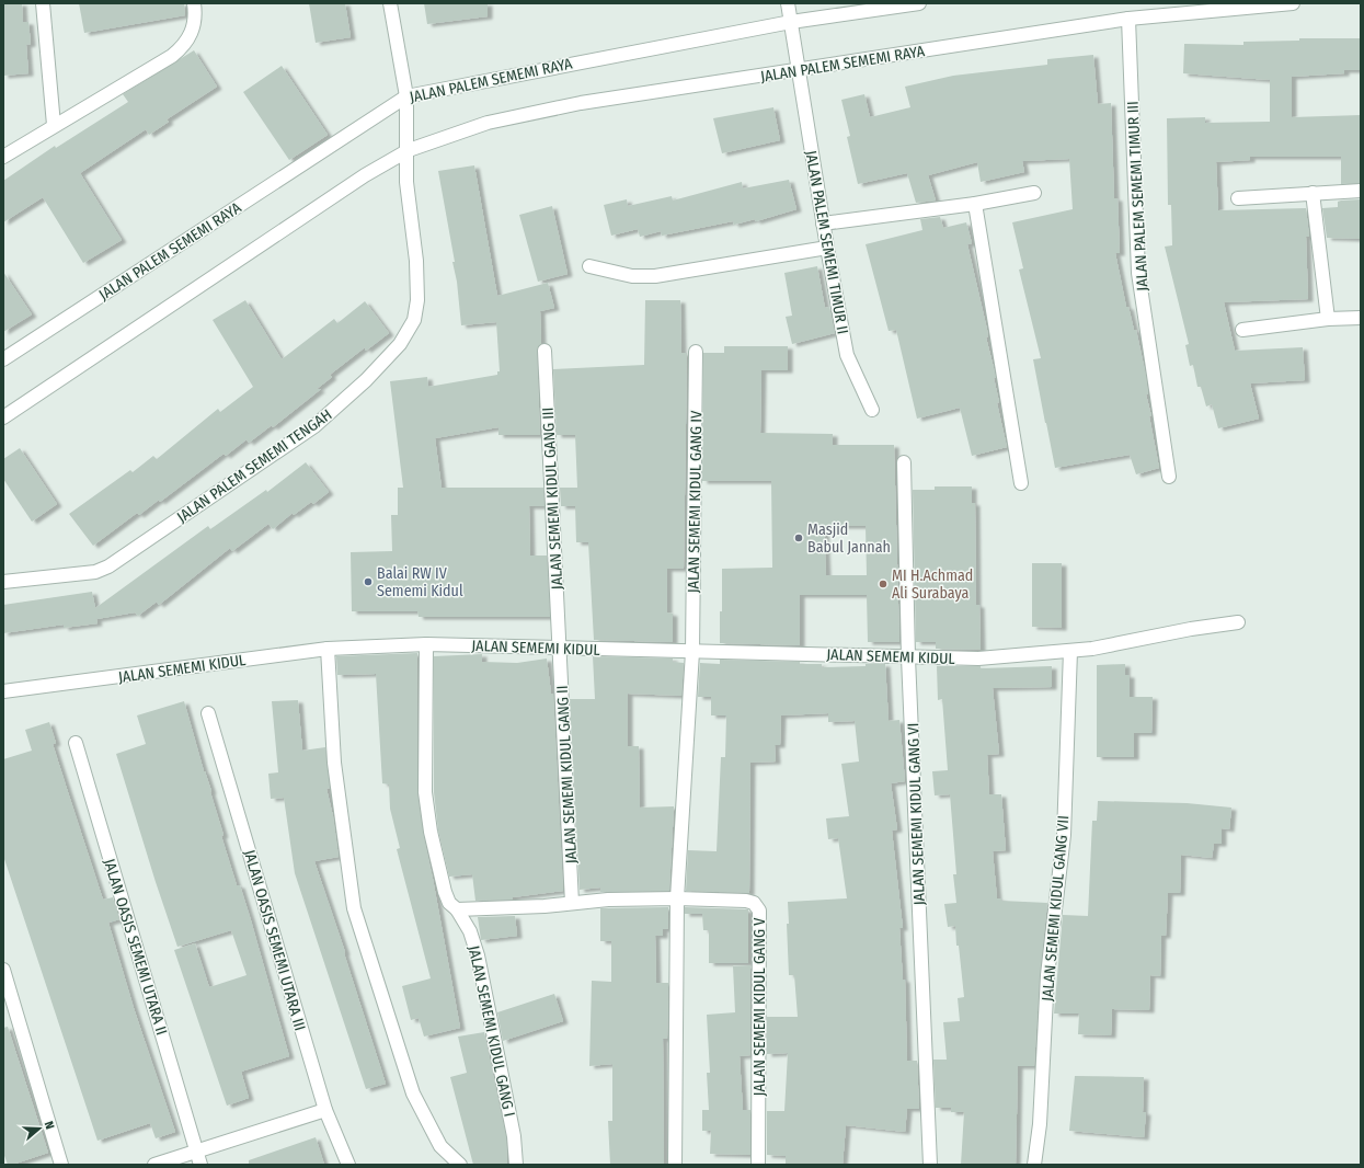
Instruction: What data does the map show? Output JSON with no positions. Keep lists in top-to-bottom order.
{
  "streets": {
    "street": [
      "JALAN PALEM SEMEMI RAYA",
      "JALAN PALEM SEMEMI TIMUR III",
      "JALAN PALEM SEMEMI TIMUR II",
      "JALAN PALEM SEMEMI TENGAH",
      "JALAN SEMEMI KIDUL GANG III",
      "JALAN SEMEMI KIDUL GANG IV",
      "JALAN SEMEMI KIDUL",
      "JALAN SEMEMI KIDUL GANG II",
      "JALAN SEMEMI KIDUL GANG VI",
      "JALAN SEMEMI KIDUL GANG VII",
      "JALAN OASIS SEMEMI UTARA III",
      "JALAN OASIS SEMEMI UTARA II",
      "JALAN SEMEMI KIDUL GANG V",
      "JALAN SEMEMI KIDUL GANG I"
    ]
  },
  "crossings": [
    ["JALAN PALEM SEMEMI RAYA", "JALAN PALEM SEMEMI TIMUR III"],
    ["JALAN PALEM SEMEMI RAYA", "JALAN PALEM SEMEMI TIMUR II"],
    ["JALAN PALEM SEMEMI RAYA", "JALAN PALEM SEMEMI TENGAH"],
    ["JALAN SEMEMI KIDUL GANG III", "JALAN SEMEMI KIDUL"],
    ["JALAN SEMEMI KIDUL GANG III", "JALAN SEMEMI KIDUL GANG II"],
    ["JALAN SEMEMI KIDUL GANG IV", "JALAN SEMEMI KIDUL"],
    ["JALAN SEMEMI KIDUL", "JALAN SEMEMI KIDUL GANG II"],
    ["JALAN SEMEMI KIDUL", "JALAN SEMEMI KIDUL GANG VI"],
    ["JALAN SEMEMI KIDUL", "JALAN SEMEMI KIDUL GANG VII"],
    ["JALAN SEMEMI KIDUL", "JALAN SEMEMI KIDUL GANG I"]
  ],
  "places": ["Masjid Babul Jannah", "Balai RW IV Sememi Kidul", "MI H.Achmad Ali Surabaya"],
  "north": "right"
}
